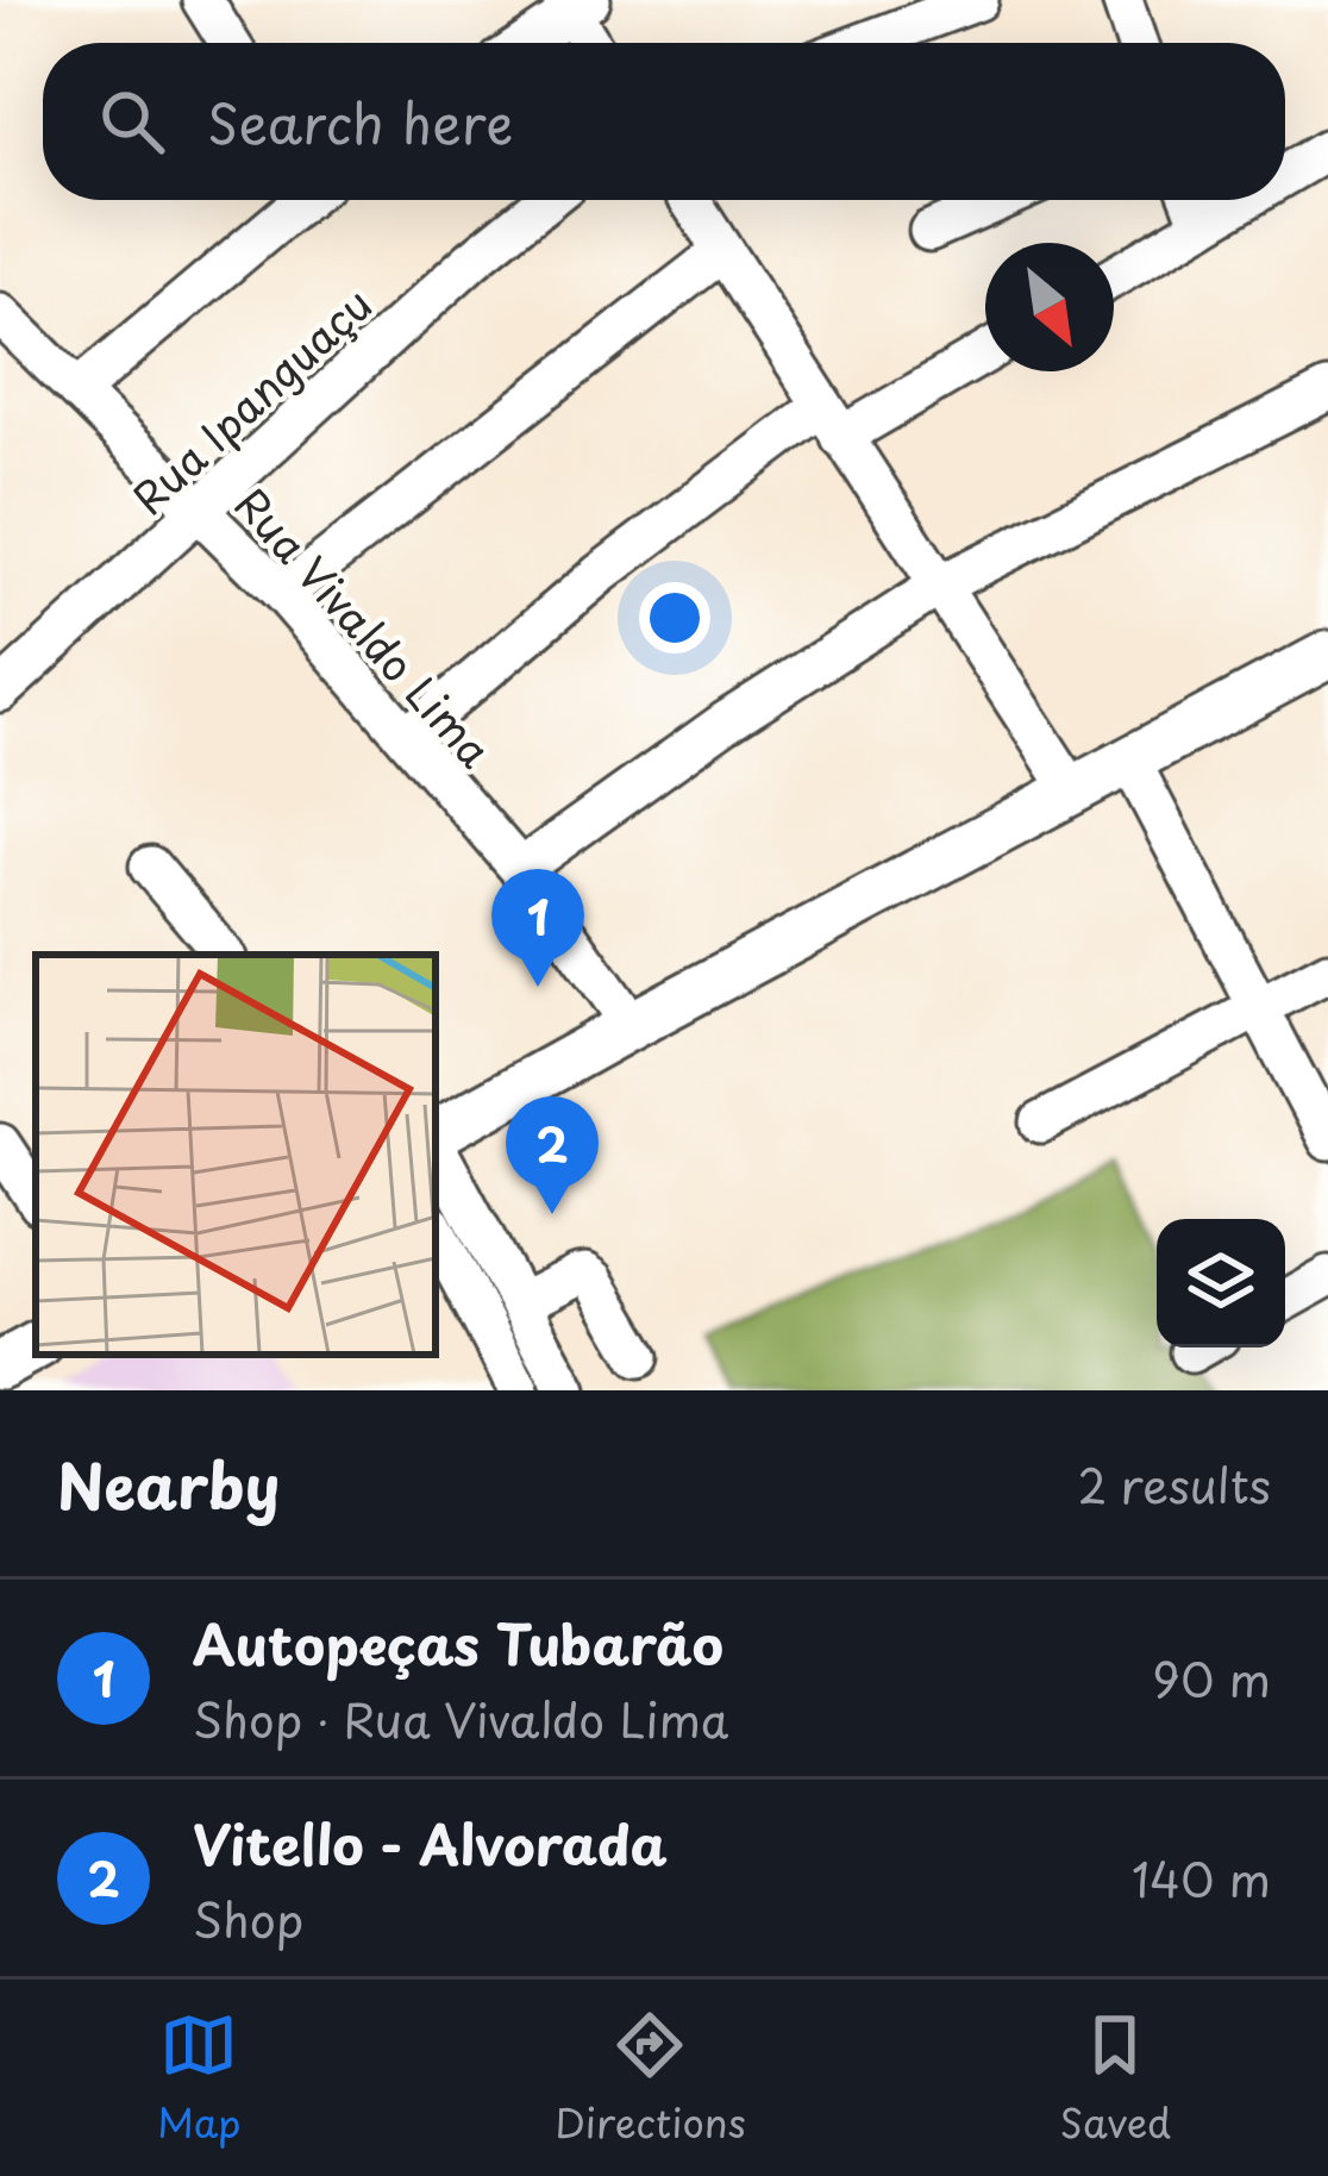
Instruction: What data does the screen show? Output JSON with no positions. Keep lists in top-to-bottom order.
{
  "streets": {
    "street": ["Rua Ipanguaçu", "Rua Vivaldo Lima"]
  },
  "crossings": [
    ["Rua Ipanguaçu", "Rua Vivaldo Lima"]
  ],
  "north": "bottom right",
  "page": {
    "search": "Search here",
    "pins": ["1", "2"],
    "heading": ["Nearby", "2 results"],
    "list": [
      {
        "mark": "1",
        "name": "Autopeças Tubarão",
        "note": "Shop · Rua Vivaldo Lima",
        "value": "90 m"
      },
      {
        "mark": "2",
        "name": "Vitello - Alvorada",
        "note": "Shop",
        "value": "140 m"
      }
    ],
    "nav": ["Map", "Directions", "Saved"]
  }
}
